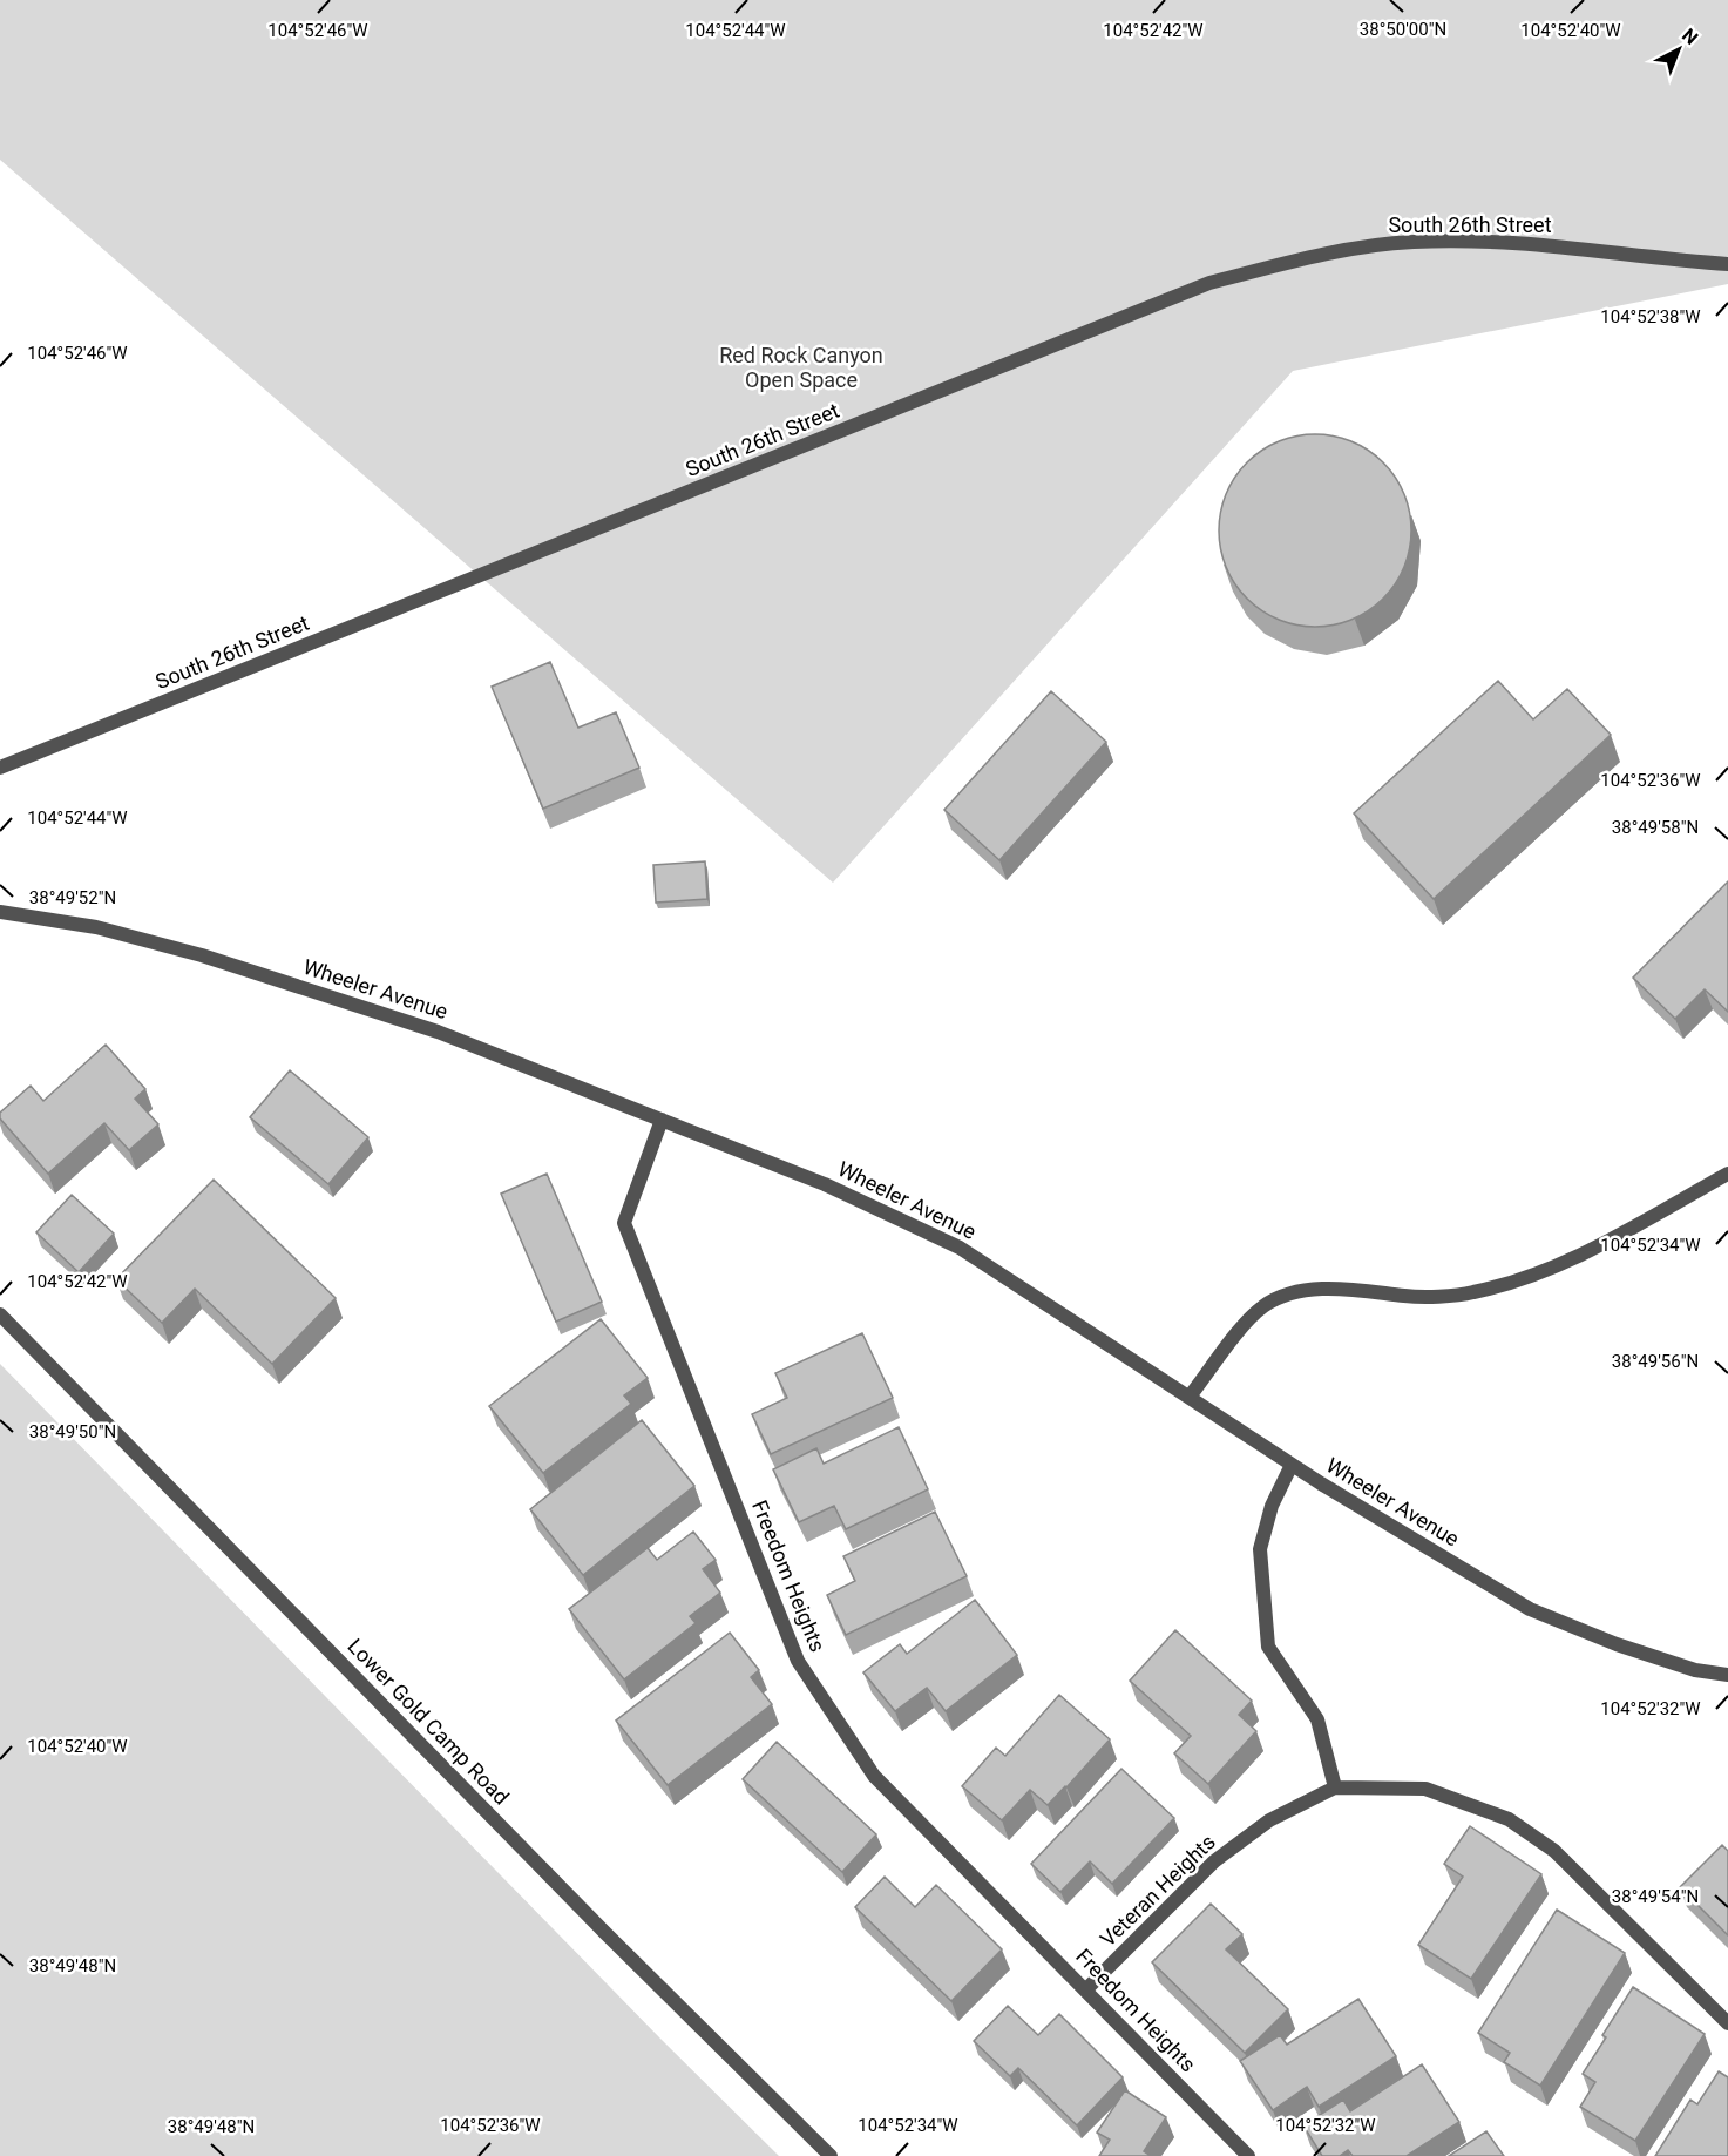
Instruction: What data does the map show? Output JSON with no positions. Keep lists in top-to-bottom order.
{
  "streets": {
    "street": [
      "South 26th Street",
      "Wheeler Avenue",
      "Freedom Heights",
      "Lower Gold Camp Road",
      "Veteran Heights"
    ]
  },
  "crossings": [
    ["Wheeler Avenue", "Freedom Heights"],
    ["Freedom Heights", "Veteran Heights"]
  ],
  "parks": ["Red Rock Canyon Open Space"],
  "north": "top right",
  "coordinates": [
    "38°50'00\"N",
    "104°52'46\"W",
    "104°52'44\"W",
    "104°52'42\"W",
    "104°52'40\"W",
    "104°52'38\"W",
    "104°52'36\"W",
    "38°49'58\"N",
    "38°49'52\"N",
    "104°52'34\"W",
    "38°49'56\"N",
    "38°49'50\"N",
    "104°52'32\"W",
    "38°49'54\"N",
    "38°49'48\"N"
  ]
}
